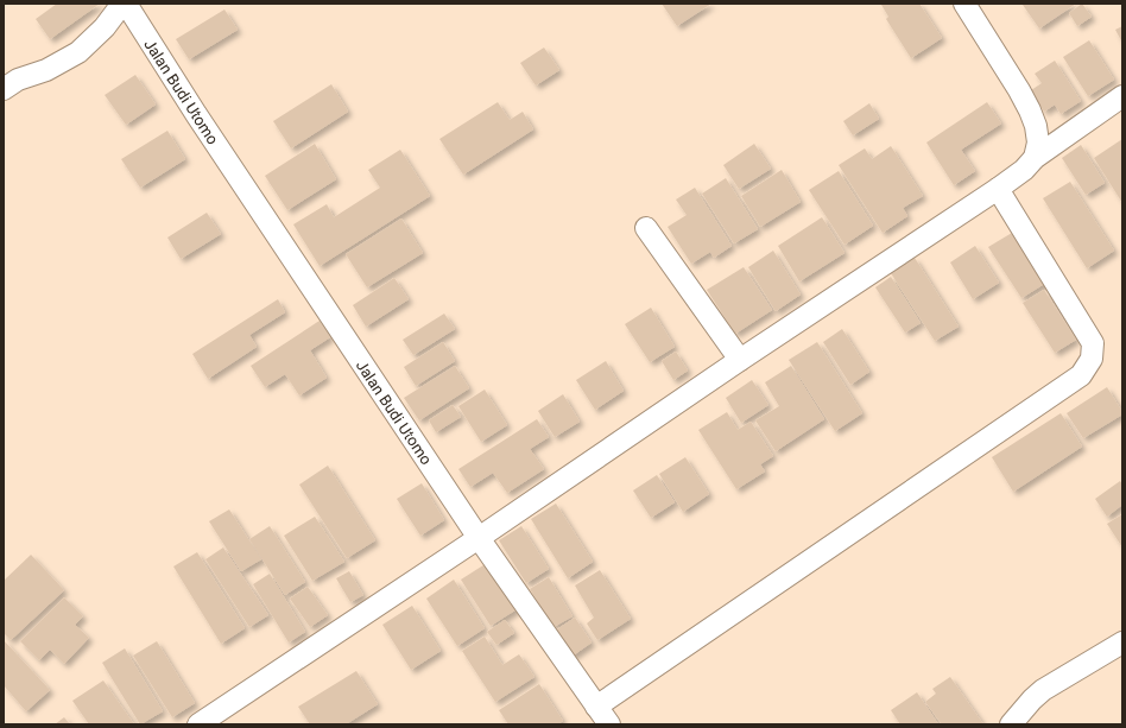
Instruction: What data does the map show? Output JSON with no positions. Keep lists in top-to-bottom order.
{
  "streets": {
    "street": ["Jalan Budi Utomo"]
  }
}
